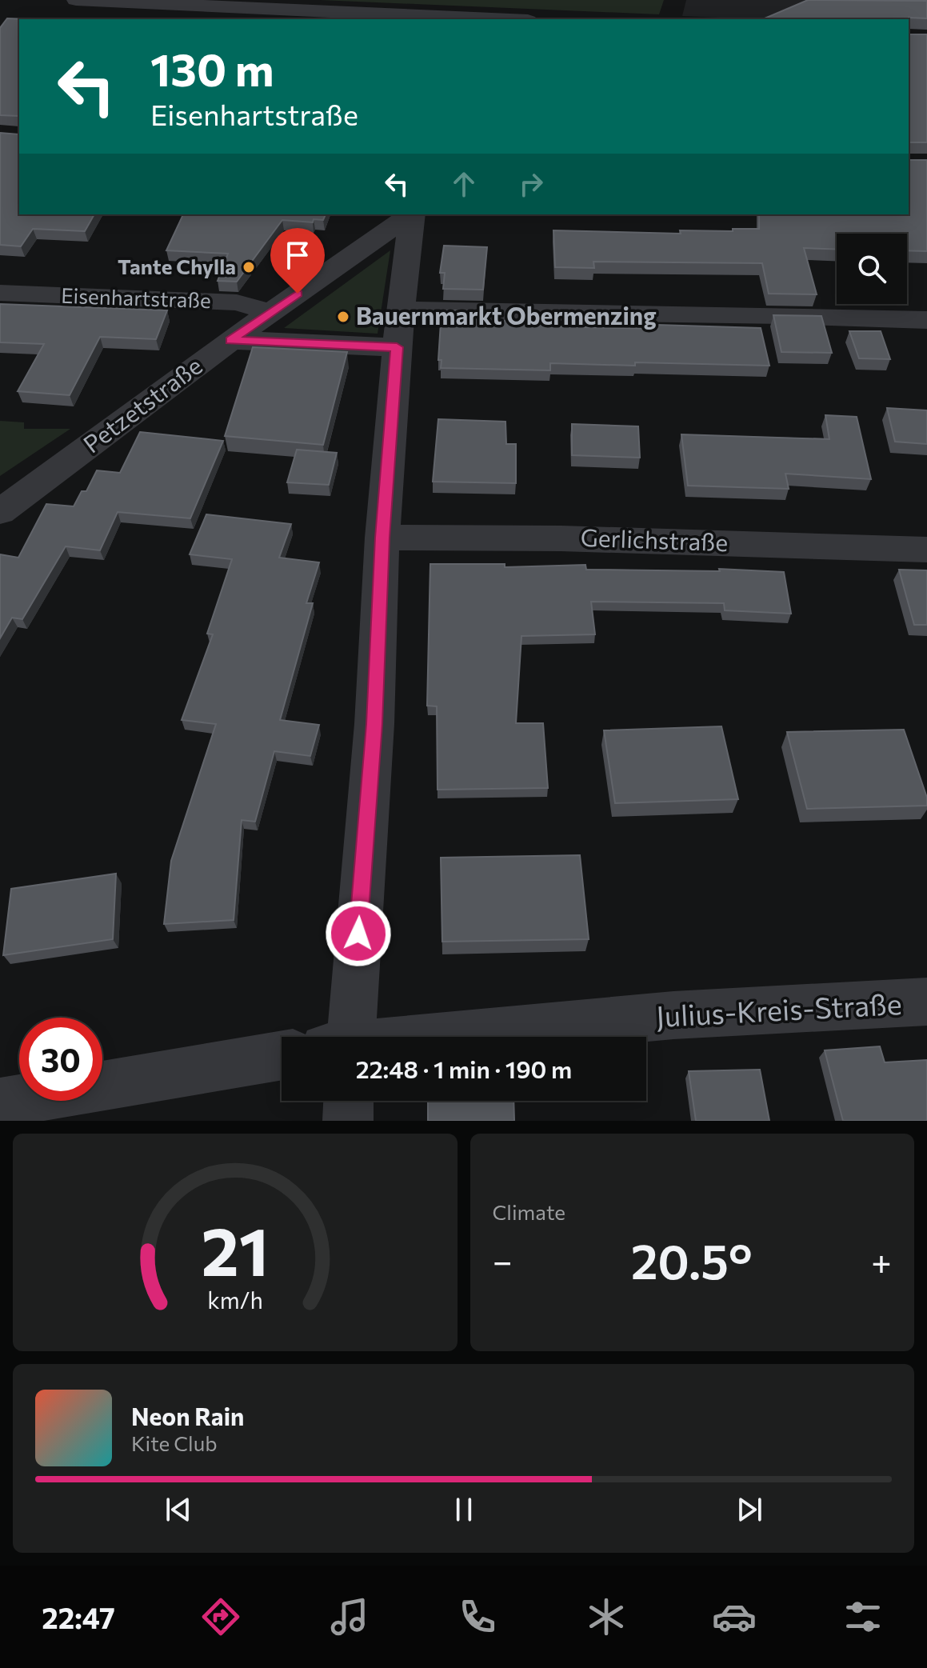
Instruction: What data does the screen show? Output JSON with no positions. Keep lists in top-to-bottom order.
{
  "streets": {
    "street": [
      "Eisenhartstraße",
      "Petzetstraße",
      "Gerlichstraße",
      "Julius-Kreis-Straße"
    ]
  },
  "crossings": [
    ["Eisenhartstraße", "Petzetstraße"]
  ],
  "places": ["Tante Chylla", "Bauernmarkt Obermenzing"],
  "page": {
    "turn": ["130 m", "Eisenhartstraße"],
    "limit": "30",
    "trip": "22:48 · 1 min · 190 m",
    "tile": "Climate",
    "heat": ["−", "20.5°", "+"],
    "song": ["Neon Rain", "Kite Club"],
    "tabs": "22:47",
    "gauge": ["21", "km/h"]
  }
}
